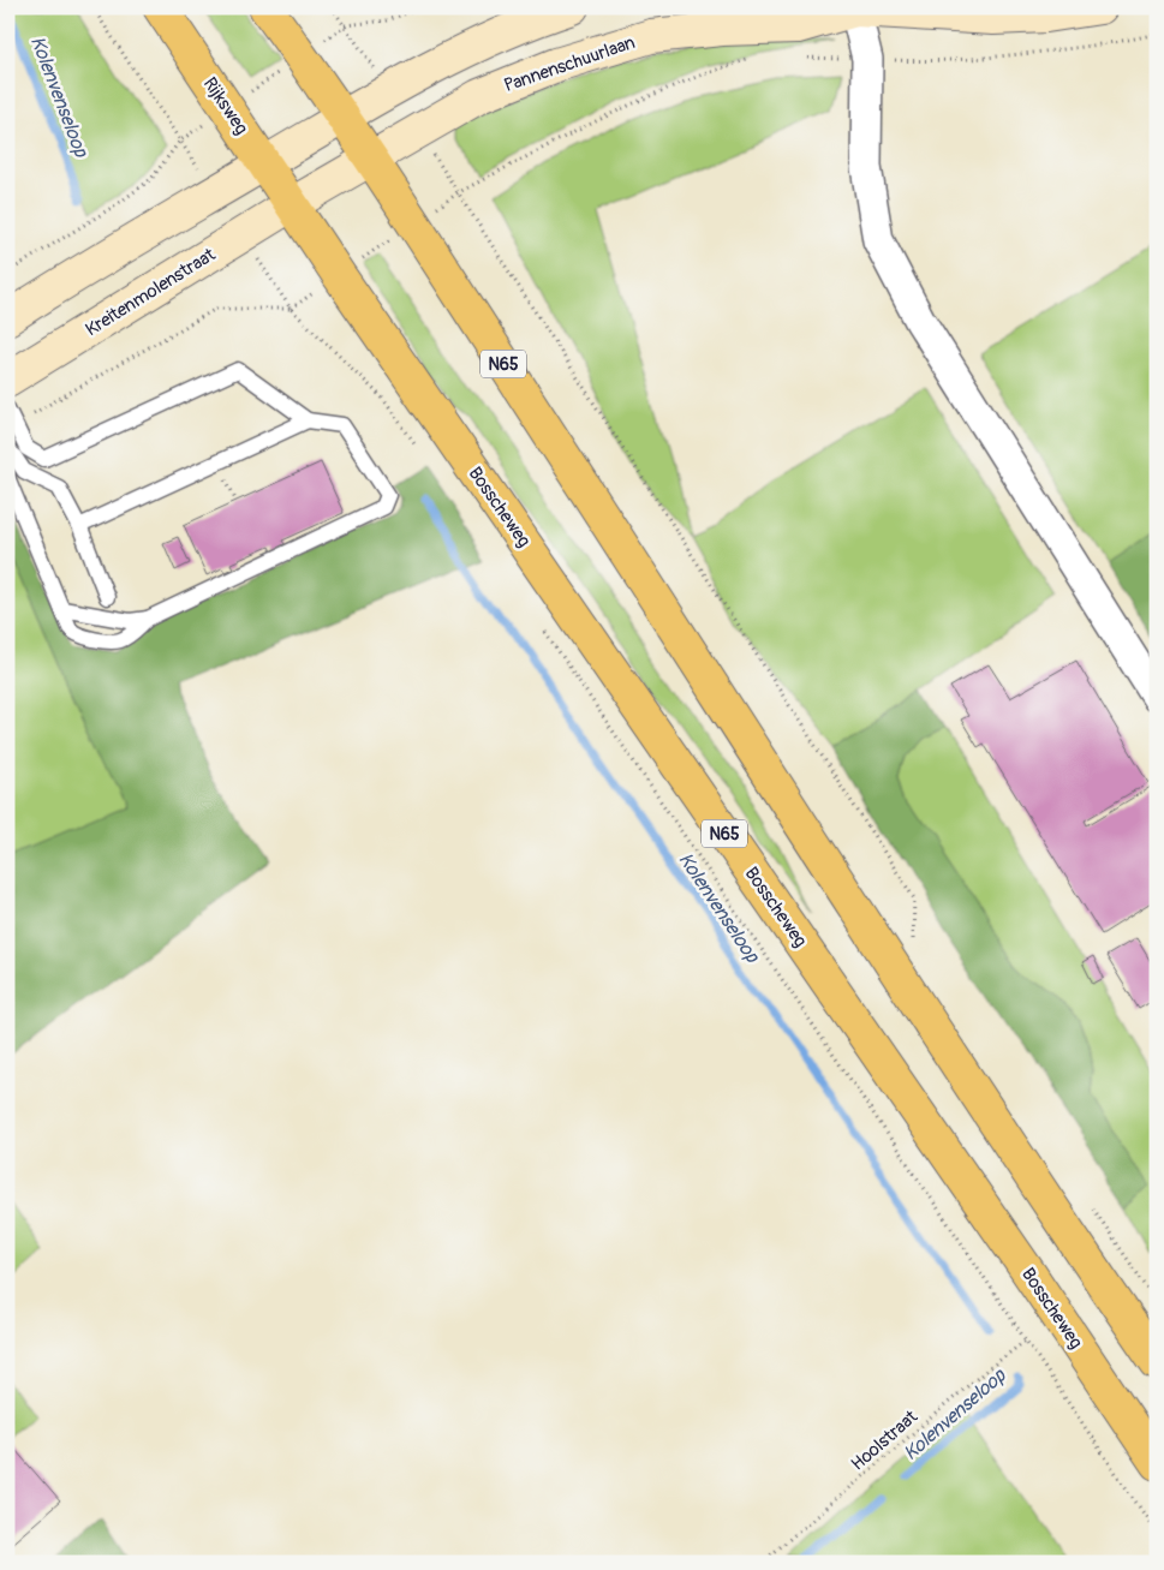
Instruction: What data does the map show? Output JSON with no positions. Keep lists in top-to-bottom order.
{
  "streets": {
    "main road": [
      "Pannenschuurlaan",
      "Rijksweg",
      "Kreitenmolenstraat",
      "N65",
      "Bosscheweg"
    ],
    "path": ["Hoolstraat"]
  },
  "crossings": [
    ["Pannenschuurlaan", "Rijksweg"],
    ["Pannenschuurlaan", "Kreitenmolenstraat"],
    ["Pannenschuurlaan", "N65"],
    ["Pannenschuurlaan", "Bosscheweg"],
    ["Rijksweg", "Kreitenmolenstraat"],
    ["Rijksweg", "Bosscheweg"],
    ["Kreitenmolenstraat", "Bosscheweg"]
  ],
  "water": ["Kolenvenseloop"]
}
